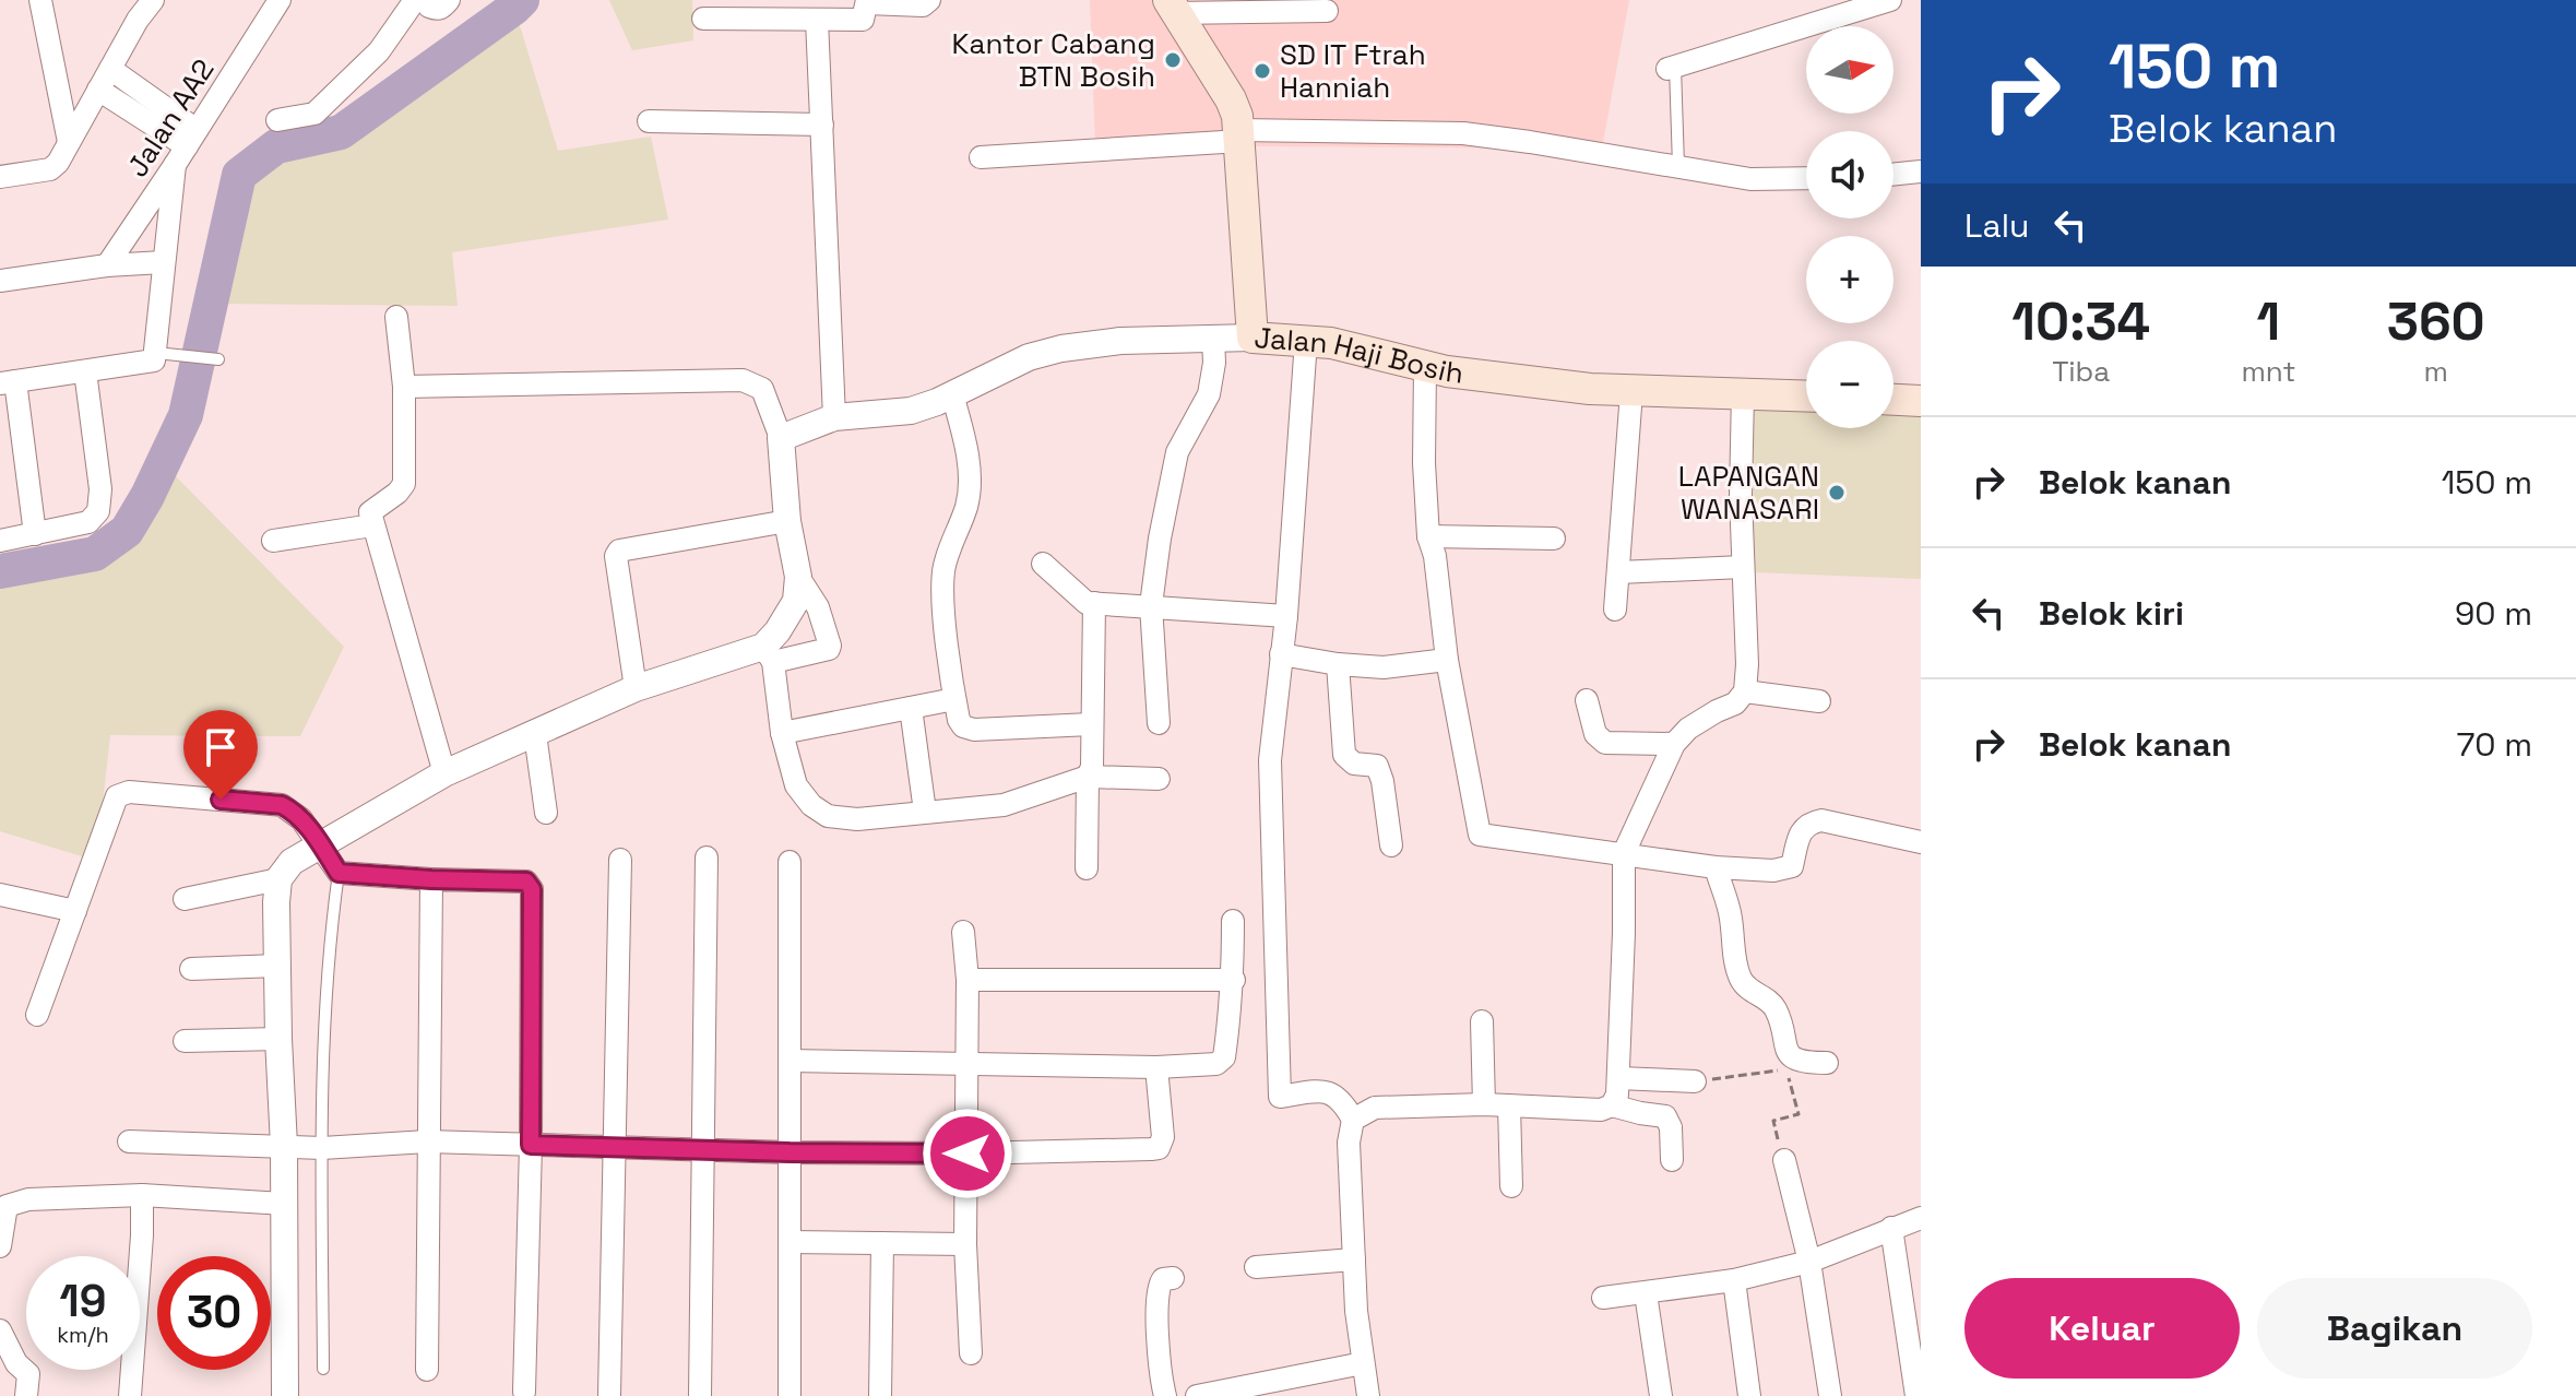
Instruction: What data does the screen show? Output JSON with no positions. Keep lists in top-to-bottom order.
{
  "streets": {
    "main road": ["Jalan Haji Bosih"],
    "street": ["Jalan AA2"]
  },
  "places": ["Kantor Cabang BTN Bosih", "SD IT Ftrah Hanniah", "LAPANGAN WANASARI"],
  "north": "right",
  "page": {
    "turn": ["150 m", "Belok kanan"],
    "map_buttons": ["+", "−"],
    "then": "Lalu",
    "eta": [
      "10:34",
      "Tiba",
      "1",
      "mnt",
      "360",
      "m"
    ],
    "list": [
      {
        "name": "Belok kanan",
        "value": "150 m"
      },
      {
        "name": "Belok kiri",
        "value": "90 m"
      },
      {
        "name": "Belok kanan",
        "value": "70 m"
      }
    ],
    "speed": "19 km/h",
    "limit": "30",
    "buttons": ["Keluar", "Bagikan"]
  }
}
